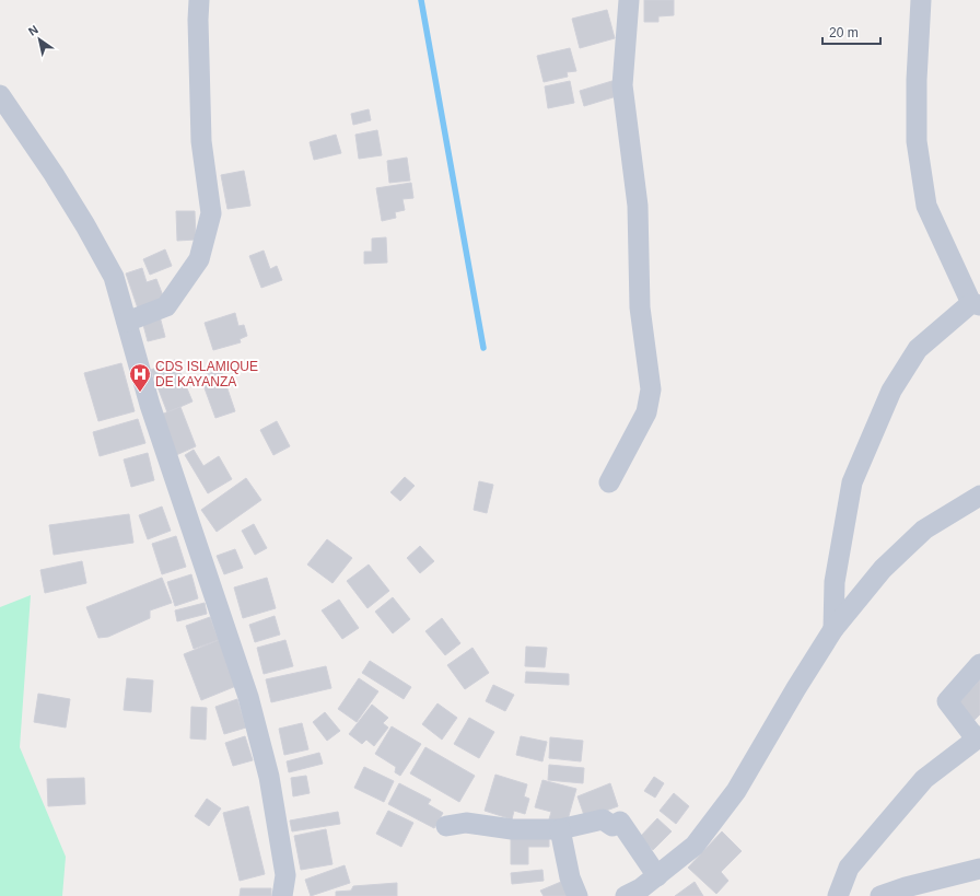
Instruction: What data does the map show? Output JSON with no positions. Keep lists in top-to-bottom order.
{
  "places": {
    "hospital": ["CDS ISLAMIQUE DE KAYANZA"]
  },
  "scale_bar": "20 m",
  "north": "top left"
}
